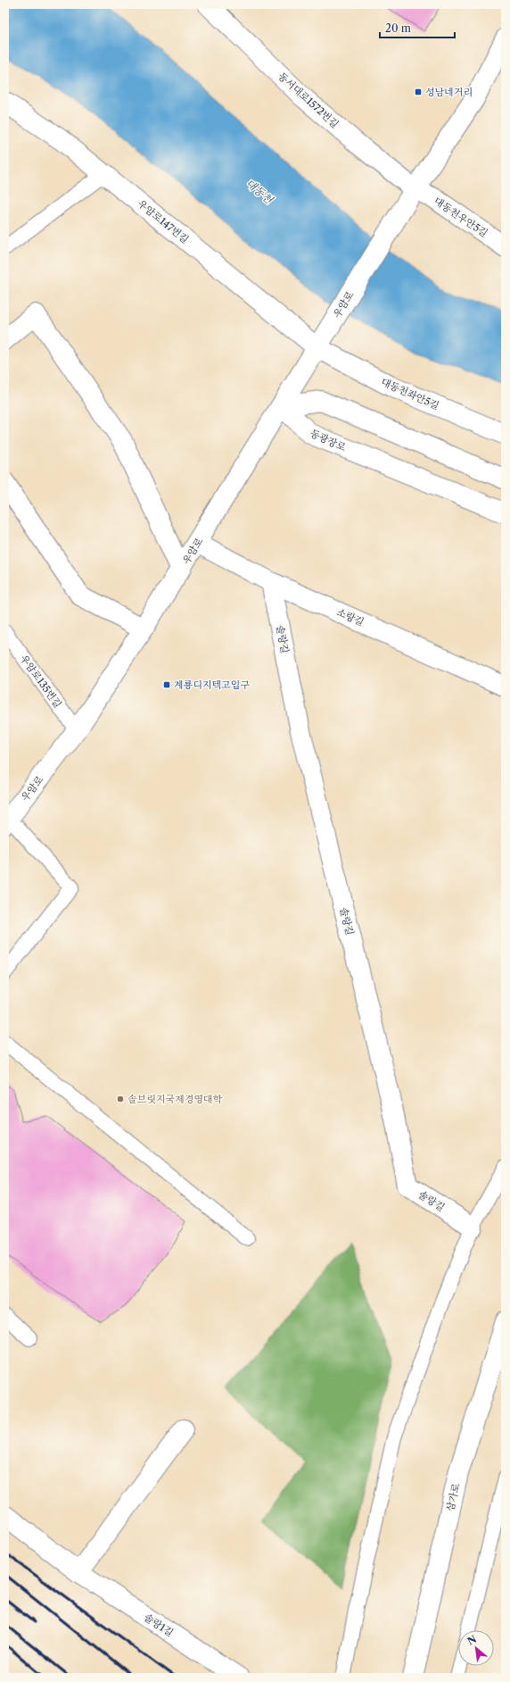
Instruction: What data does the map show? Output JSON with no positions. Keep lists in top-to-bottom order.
{
  "streets": {
    "street": [
      "동서대로1572번길",
      "대동천우안5길",
      "우암로147번길",
      "우암로",
      "대동천좌안5길",
      "동광장로",
      "소랑길",
      "솔랑길",
      "삼가로",
      "솔랑1길"
    ],
    "lane": ["우암로135번길"]
  },
  "crossings": [
    ["동서대로1572번길", "대동천우안5길"],
    ["동서대로1572번길", "우암로"],
    ["대동천우안5길", "우암로"],
    ["우암로147번길", "우암로"],
    ["우암로147번길", "대동천좌안5길"],
    ["우암로", "대동천좌안5길"],
    ["우암로", "동광장로"],
    ["우암로", "소랑길"],
    ["우암로", "우암로135번길"],
    ["소랑길", "솔랑길"]
  ],
  "water": ["대동천"],
  "places": {
    "transit": ["성남네거리", "계룡디지텍고입구"],
    "other": ["솔브릿지국제경영대학"]
  },
  "scale_bar": "20 m",
  "north": "top left"
}
